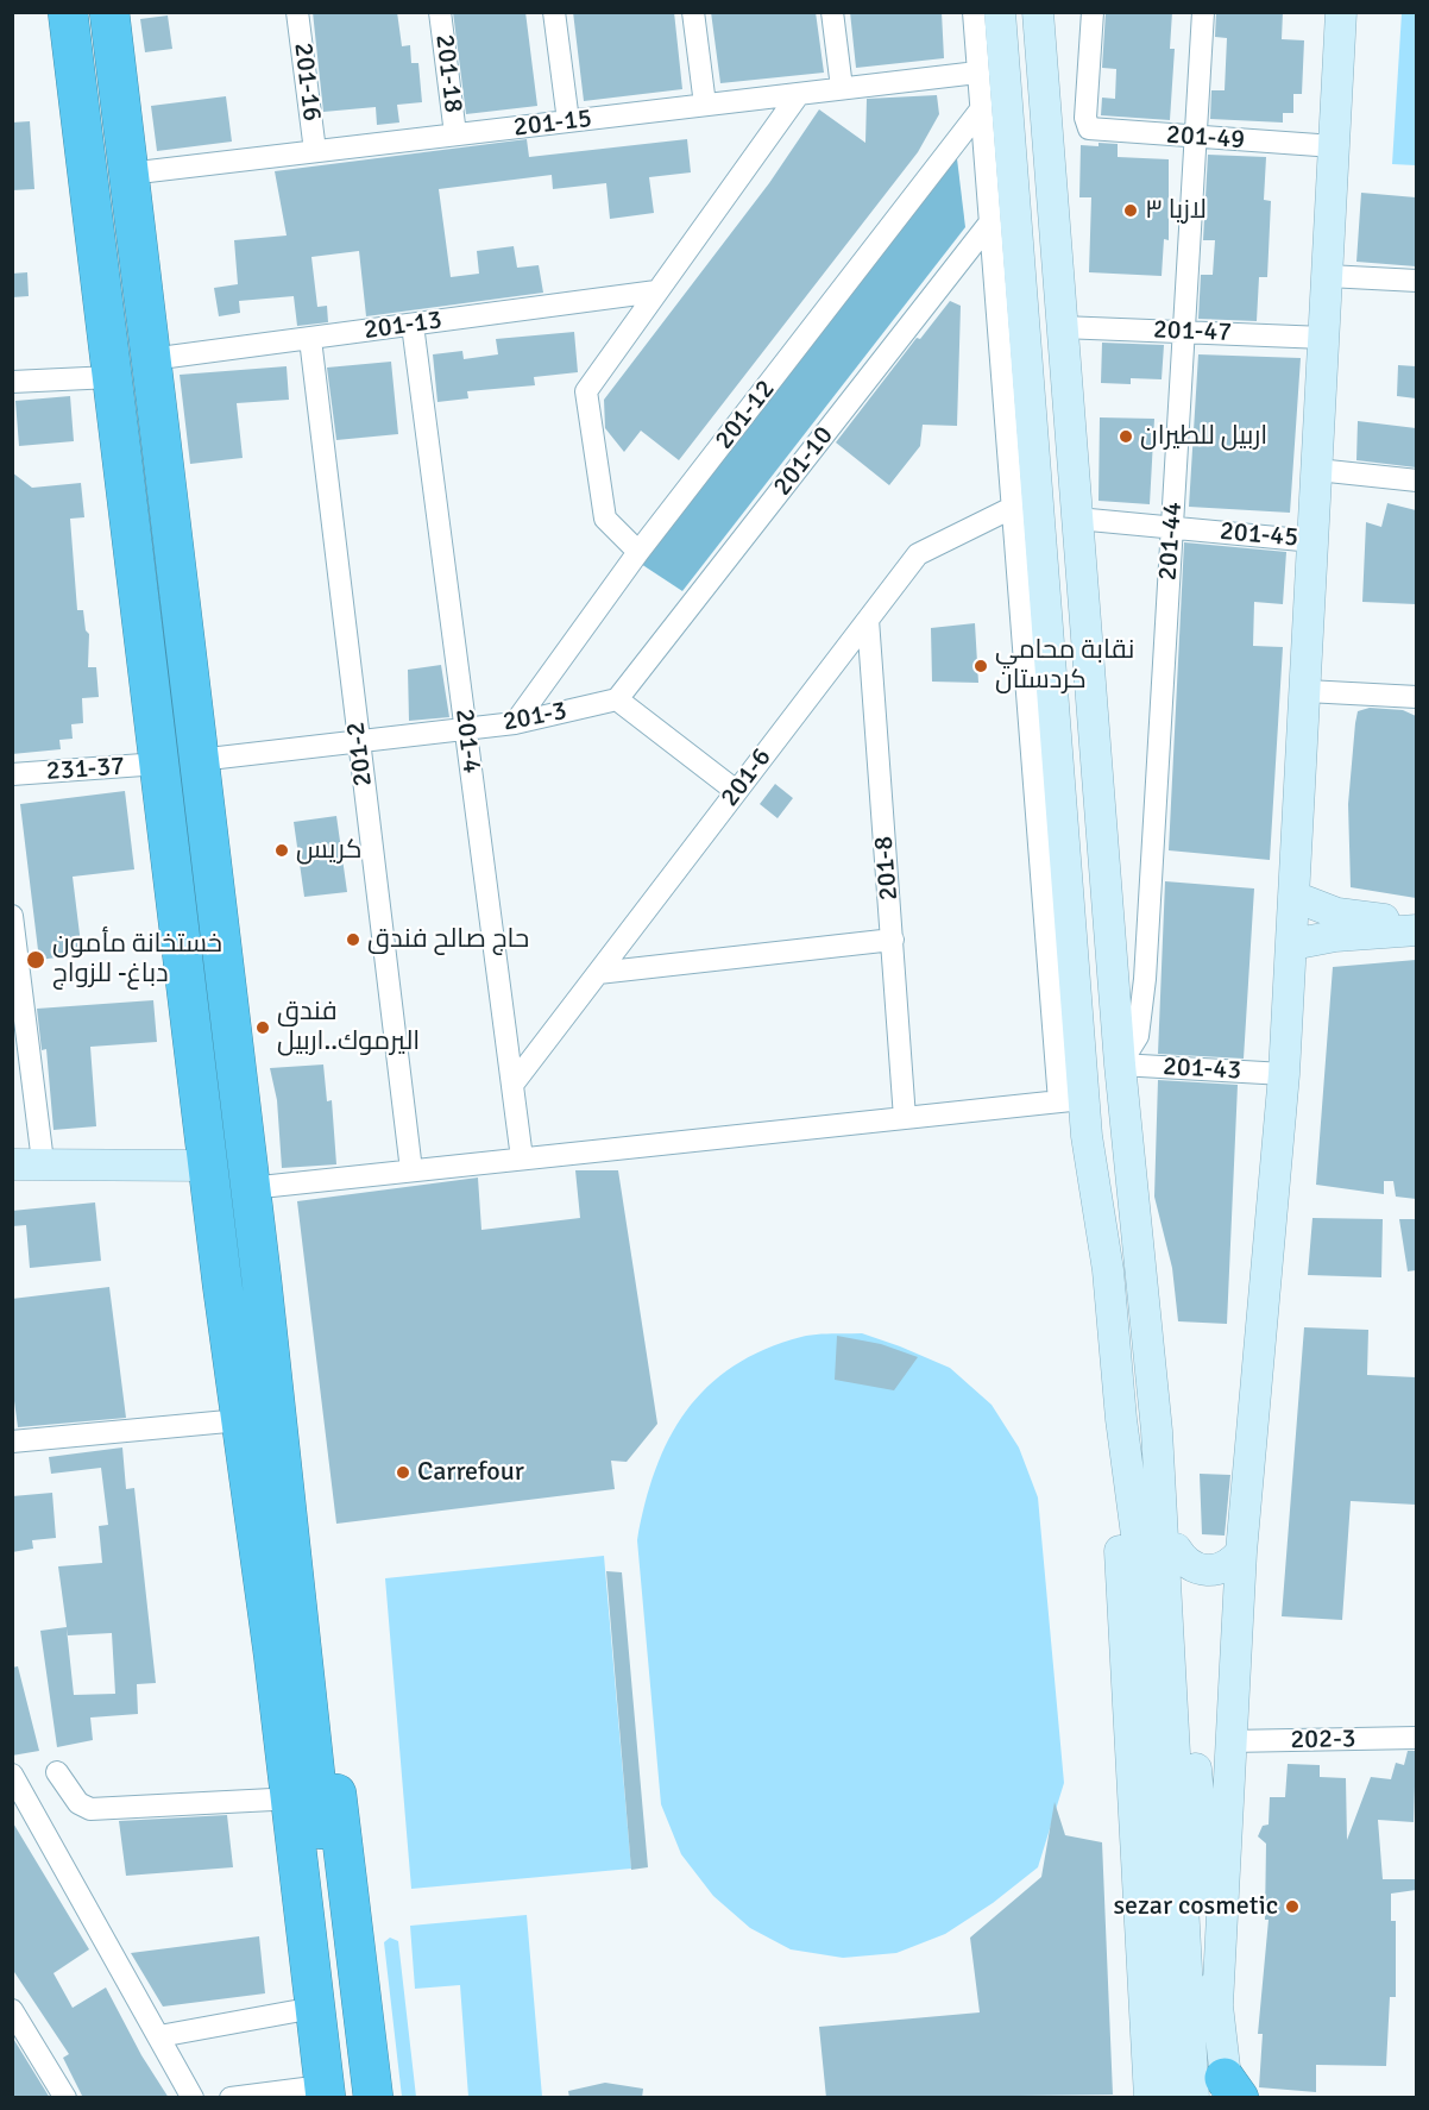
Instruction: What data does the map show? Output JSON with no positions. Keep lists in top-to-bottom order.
{
  "streets": {
    "street": [
      "201-18",
      "201-16",
      "201-15",
      "201-49",
      "201-13",
      "201-47",
      "201-12",
      "201-10",
      "201-45",
      "201-44",
      "201-3",
      "201-4",
      "201-2",
      "231-37",
      "201-6",
      "201-8",
      "201-43",
      "202-3"
    ]
  },
  "crossings": [
    ["201-18", "201-15"],
    ["201-16", "201-15"],
    ["201-49", "201-44"],
    ["201-13", "201-4"],
    ["201-13", "201-2"],
    ["201-47", "201-44"],
    ["201-12", "201-3"],
    ["201-10", "201-3"],
    ["201-45", "201-44"],
    ["201-44", "201-43"],
    ["201-3", "201-4"],
    ["201-3", "201-2"],
    ["201-4", "201-6"],
    ["201-6", "201-8"]
  ],
  "places": [
    "لازیا ٣",
    "اربيل للطيران",
    "نقابة محامي كردستان",
    "كريس",
    "حاج صالح فندق",
    "خستخانة مأمون دباغ- للزواج",
    "فندق اليرموك..اربيل",
    "Carrefour",
    "sezar cosmetic"
  ]
}
